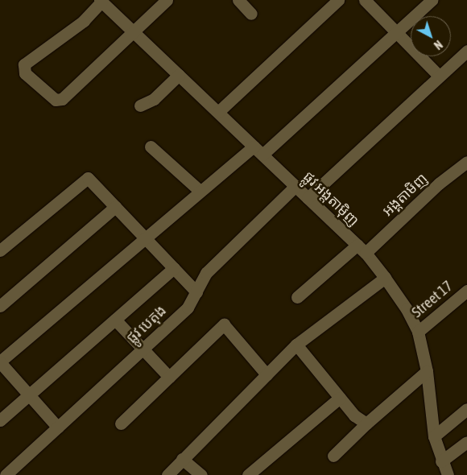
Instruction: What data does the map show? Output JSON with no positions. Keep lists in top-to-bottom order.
{
  "streets": {
    "street": [
      "អង្គតាមិញ",
      "ផ្លូវ អង្តតាម៉ិញ",
      "Street 17",
      "ផ្លូវ បេតុង"
    ]
  },
  "crossings": [
    ["អង្គតាមិញ", "ផ្លូវ អង្តតាម៉ិញ"],
    ["ផ្លូវ អង្តតាម៉ិញ", "Street 17"],
    ["ផ្លូវ អង្តតាម៉ិញ", "ផ្លូវ បេតុង"]
  ],
  "north": "bottom right"
}
